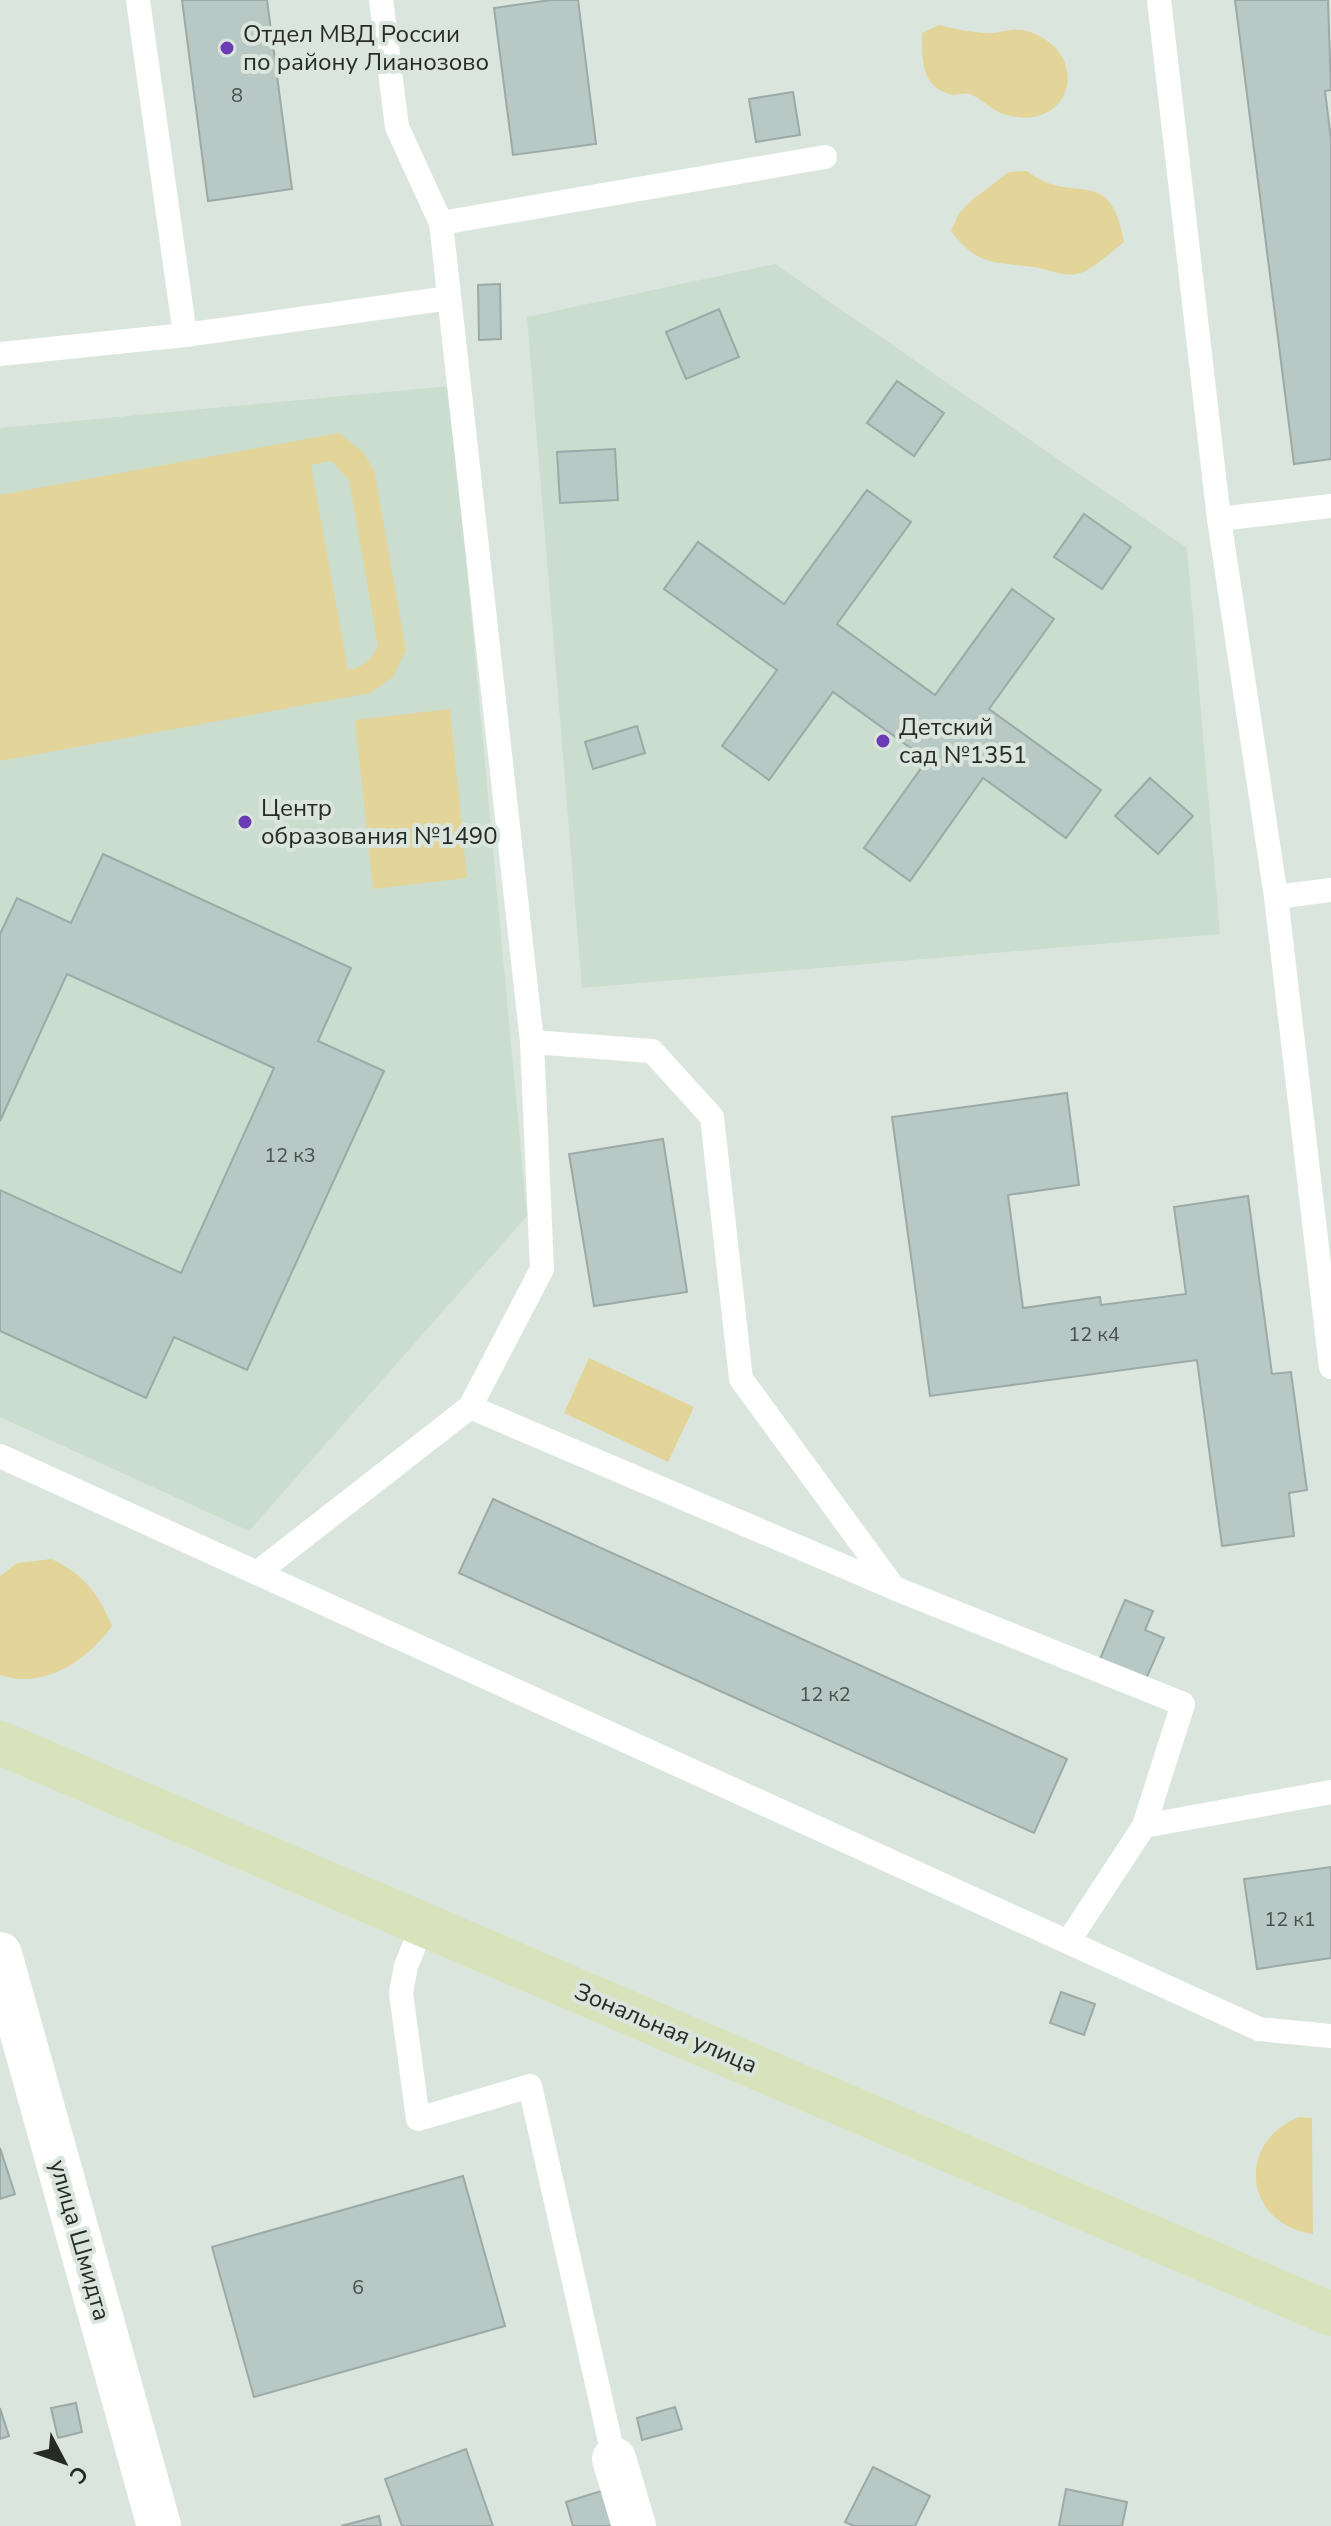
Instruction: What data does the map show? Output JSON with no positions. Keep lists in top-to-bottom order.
{
  "streets": {
    "street": ["Зональная улица", "улица Шмидта"]
  },
  "places": ["Отдел МВД России по району Лианозово", "Детский сад №1351", "Центр образования №1490"],
  "house_numbers": [
    "8",
    "12 к3",
    "12 к4",
    "12 к2",
    "12 к1",
    "6"
  ],
  "north": "bottom right"
}
